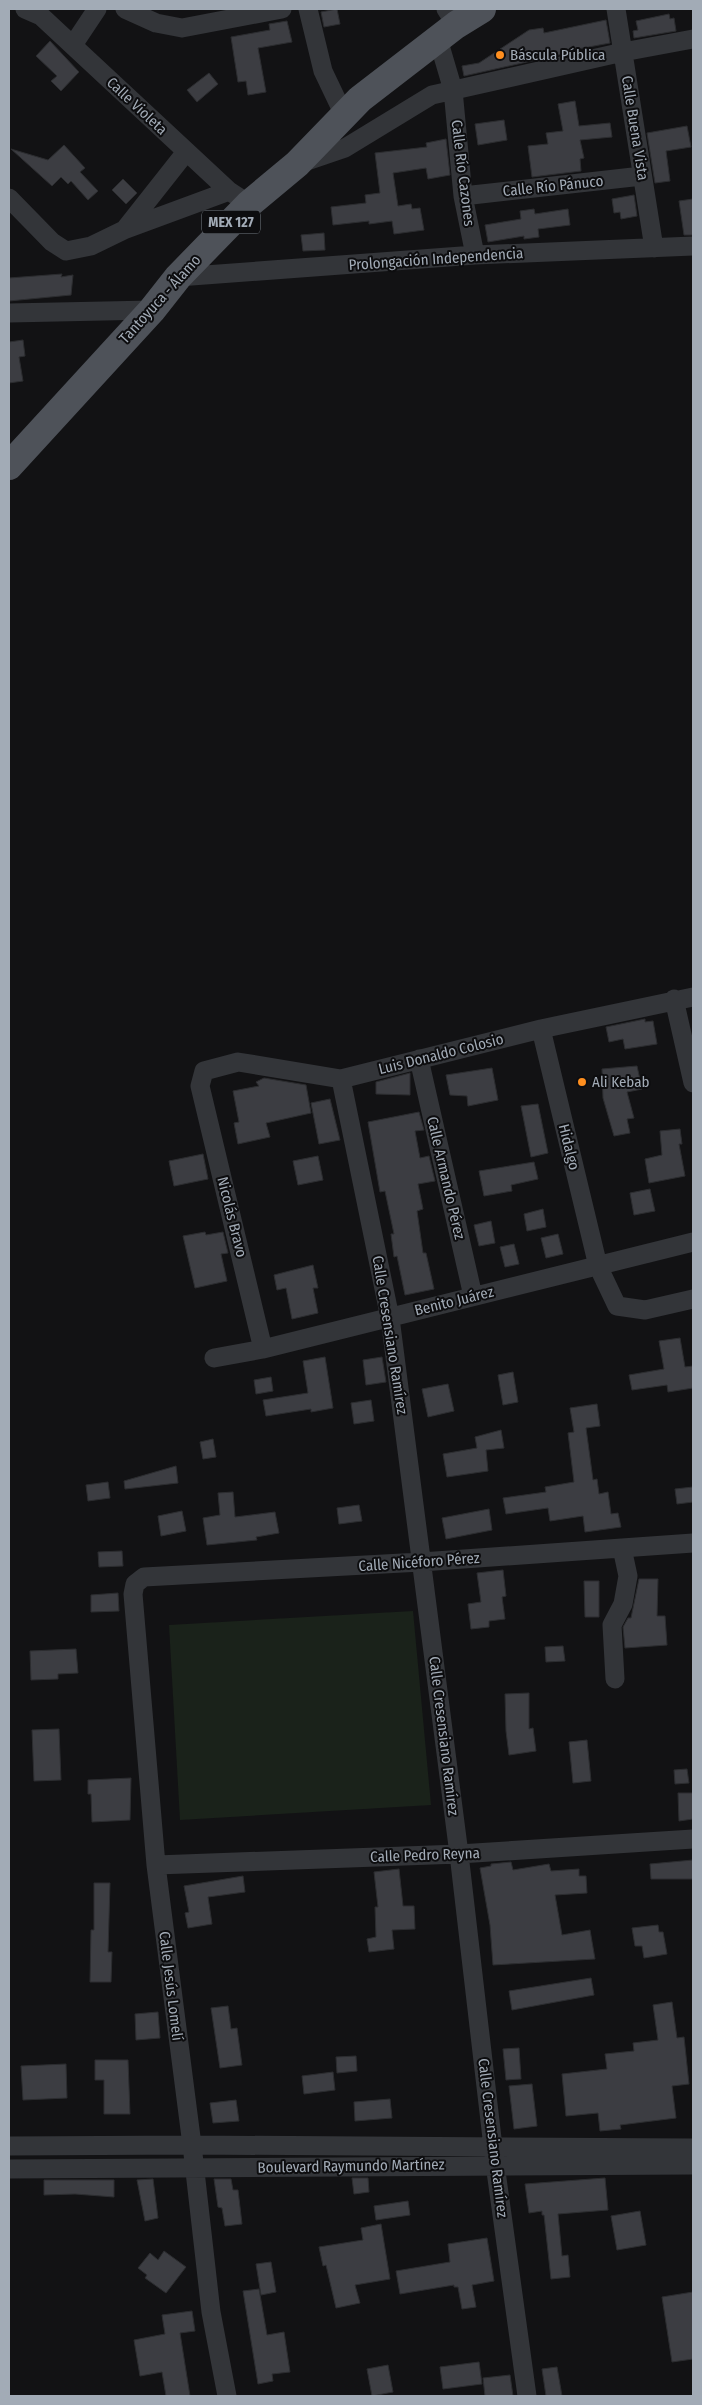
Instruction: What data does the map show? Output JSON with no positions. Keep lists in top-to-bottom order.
{
  "streets": {
    "main road": ["MEX 127", "Tantoyuca - Álamo"],
    "street": [
      "Calle Violeta",
      "Calle Buena Vista",
      "Calle Río Cazones",
      "Calle Río Pánuco",
      "Prolongación Independencia",
      "Luis Donaldo Colosio",
      "Hidalgo",
      "Calle Armando Pérez",
      "Nicolás Bravo",
      "Benito Juárez",
      "Calle Cresensiano Ramírez",
      "Calle Nicéforo Pérez",
      "Calle Pedro Reyna",
      "Calle Jesús Lomelí",
      "Boulevard Raymundo Martínez"
    ]
  },
  "crossings": [
    ["Calle Violeta", "Tantoyuca - Álamo"],
    ["Calle Buena Vista", "Calle Río Pánuco"],
    ["Calle Buena Vista", "Prolongación Independencia"],
    ["Calle Río Cazones", "Calle Río Pánuco"],
    ["Calle Río Cazones", "Prolongación Independencia"],
    ["Calle Río Cazones", "Tantoyuca - Álamo"],
    ["Prolongación Independencia", "Tantoyuca - Álamo"],
    ["Luis Donaldo Colosio", "Hidalgo"],
    ["Luis Donaldo Colosio", "Calle Armando Pérez"],
    ["Luis Donaldo Colosio", "Nicolás Bravo"],
    ["Luis Donaldo Colosio", "Calle Cresensiano Ramírez"],
    ["Hidalgo", "Benito Juárez"],
    ["Calle Armando Pérez", "Benito Juárez"],
    ["Nicolás Bravo", "Benito Juárez"],
    ["Benito Juárez", "Calle Cresensiano Ramírez"],
    ["Calle Cresensiano Ramírez", "Calle Nicéforo Pérez"],
    ["Calle Cresensiano Ramírez", "Calle Pedro Reyna"],
    ["Calle Cresensiano Ramírez", "Boulevard Raymundo Martínez"],
    ["Calle Nicéforo Pérez", "Calle Jesús Lomelí"],
    ["Calle Pedro Reyna", "Calle Jesús Lomelí"],
    ["Calle Jesús Lomelí", "Boulevard Raymundo Martínez"]
  ],
  "places": ["Báscula Pública", "Ali Kebab"]
}
